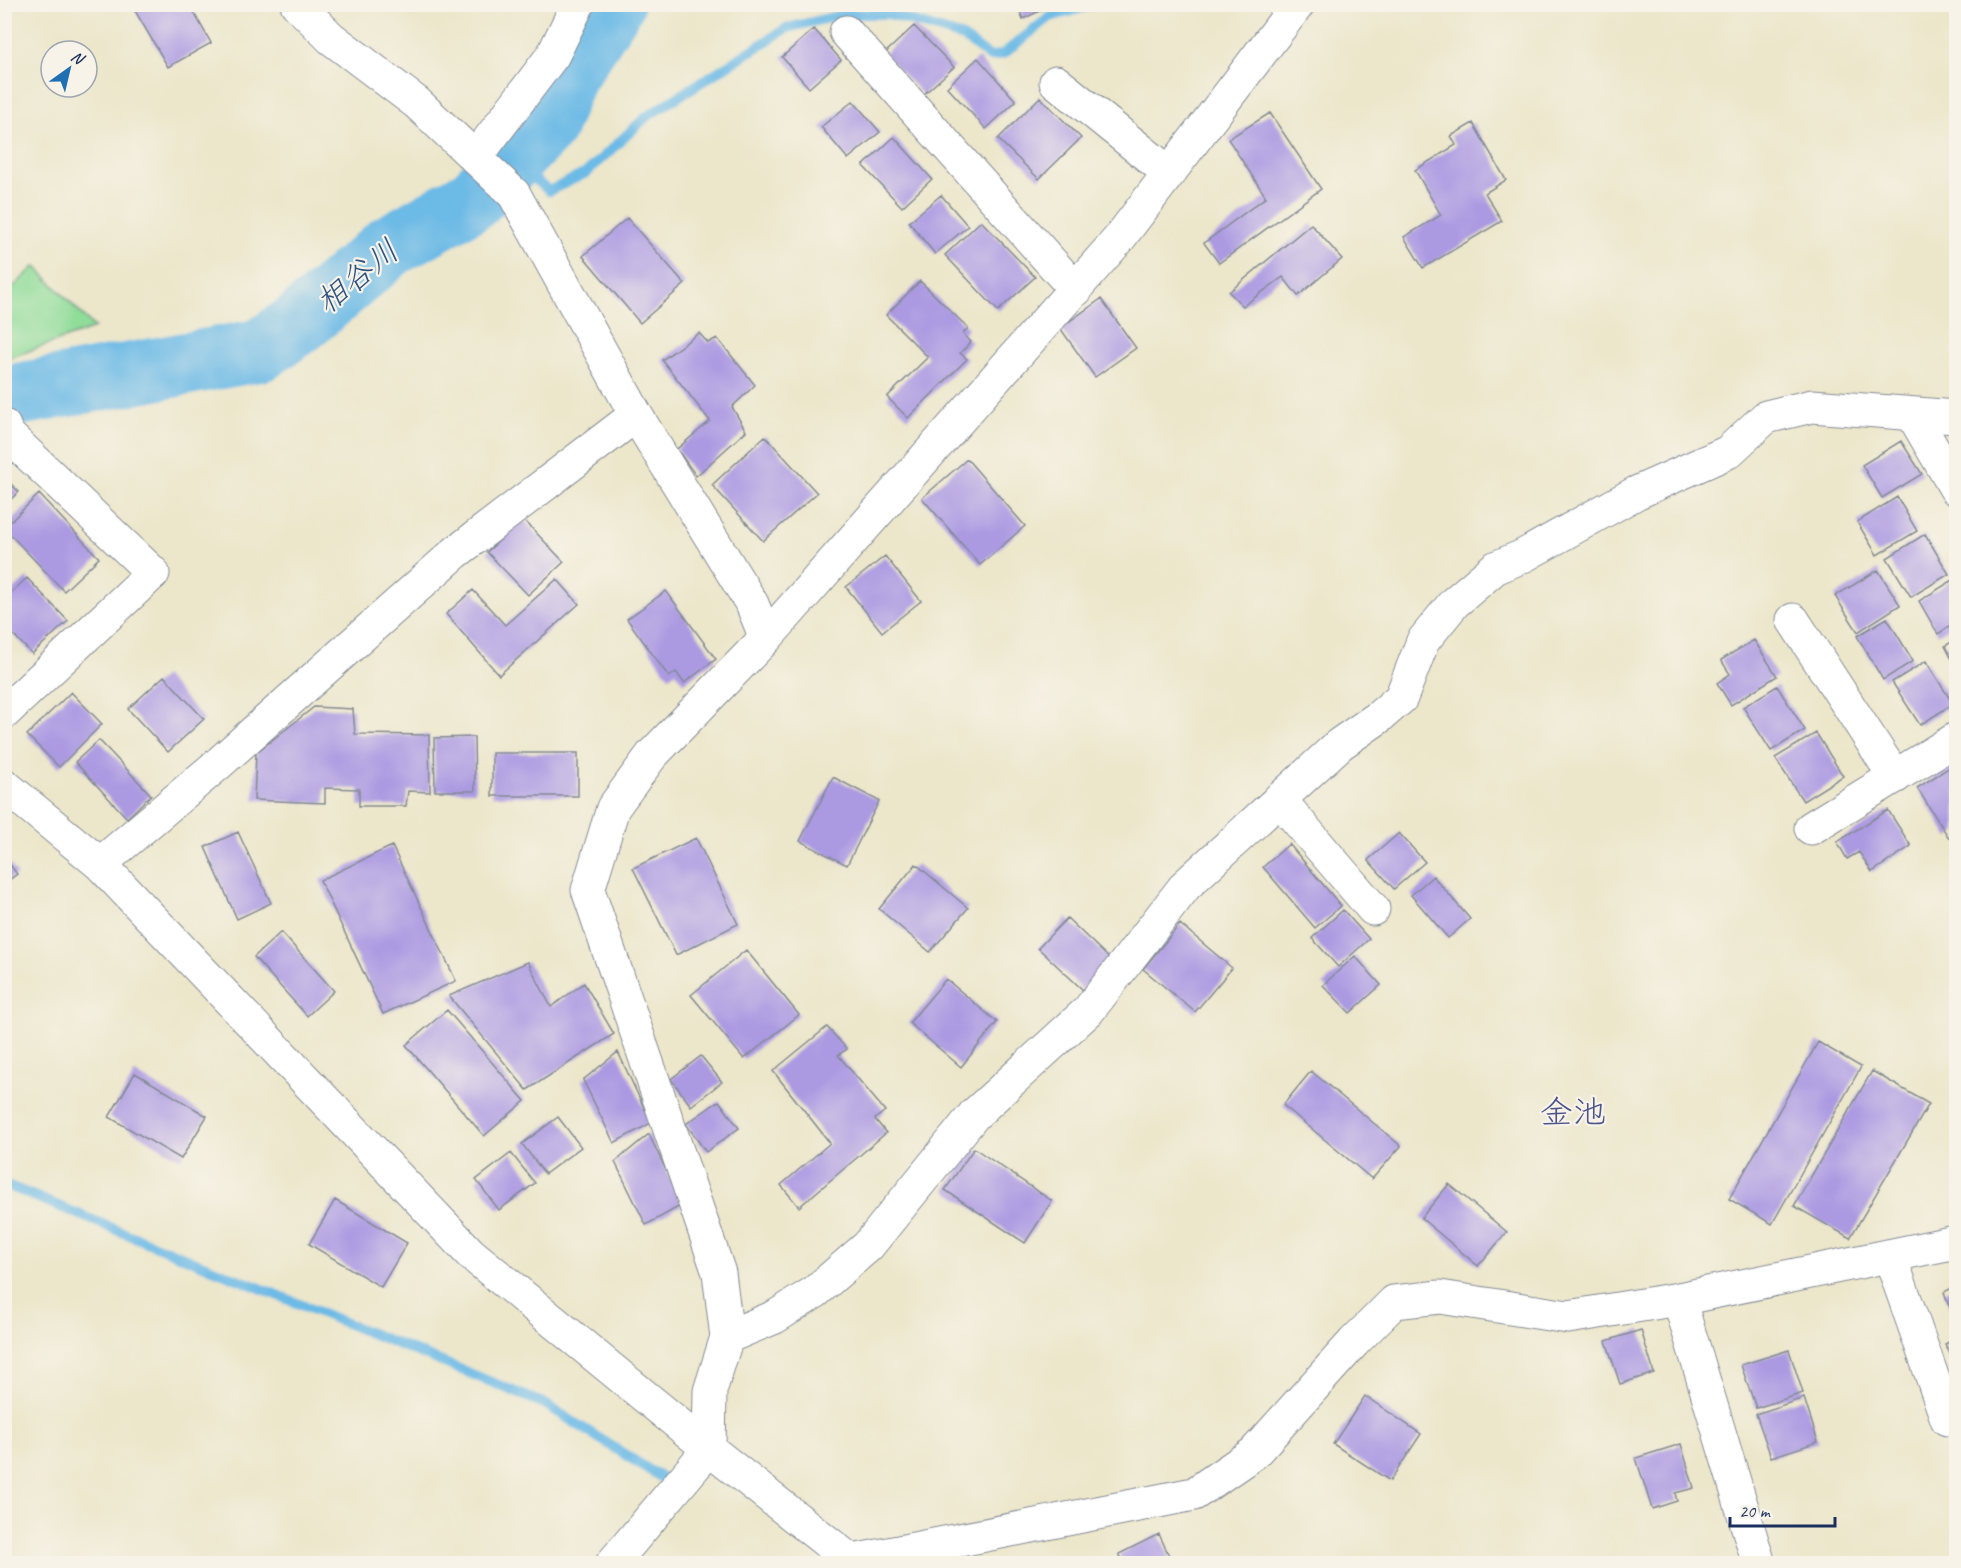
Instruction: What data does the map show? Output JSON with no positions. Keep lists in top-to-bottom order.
{
  "districts": ["金池"],
  "water": ["相谷川"],
  "scale_bar": "20 m",
  "north": "top right"
}
